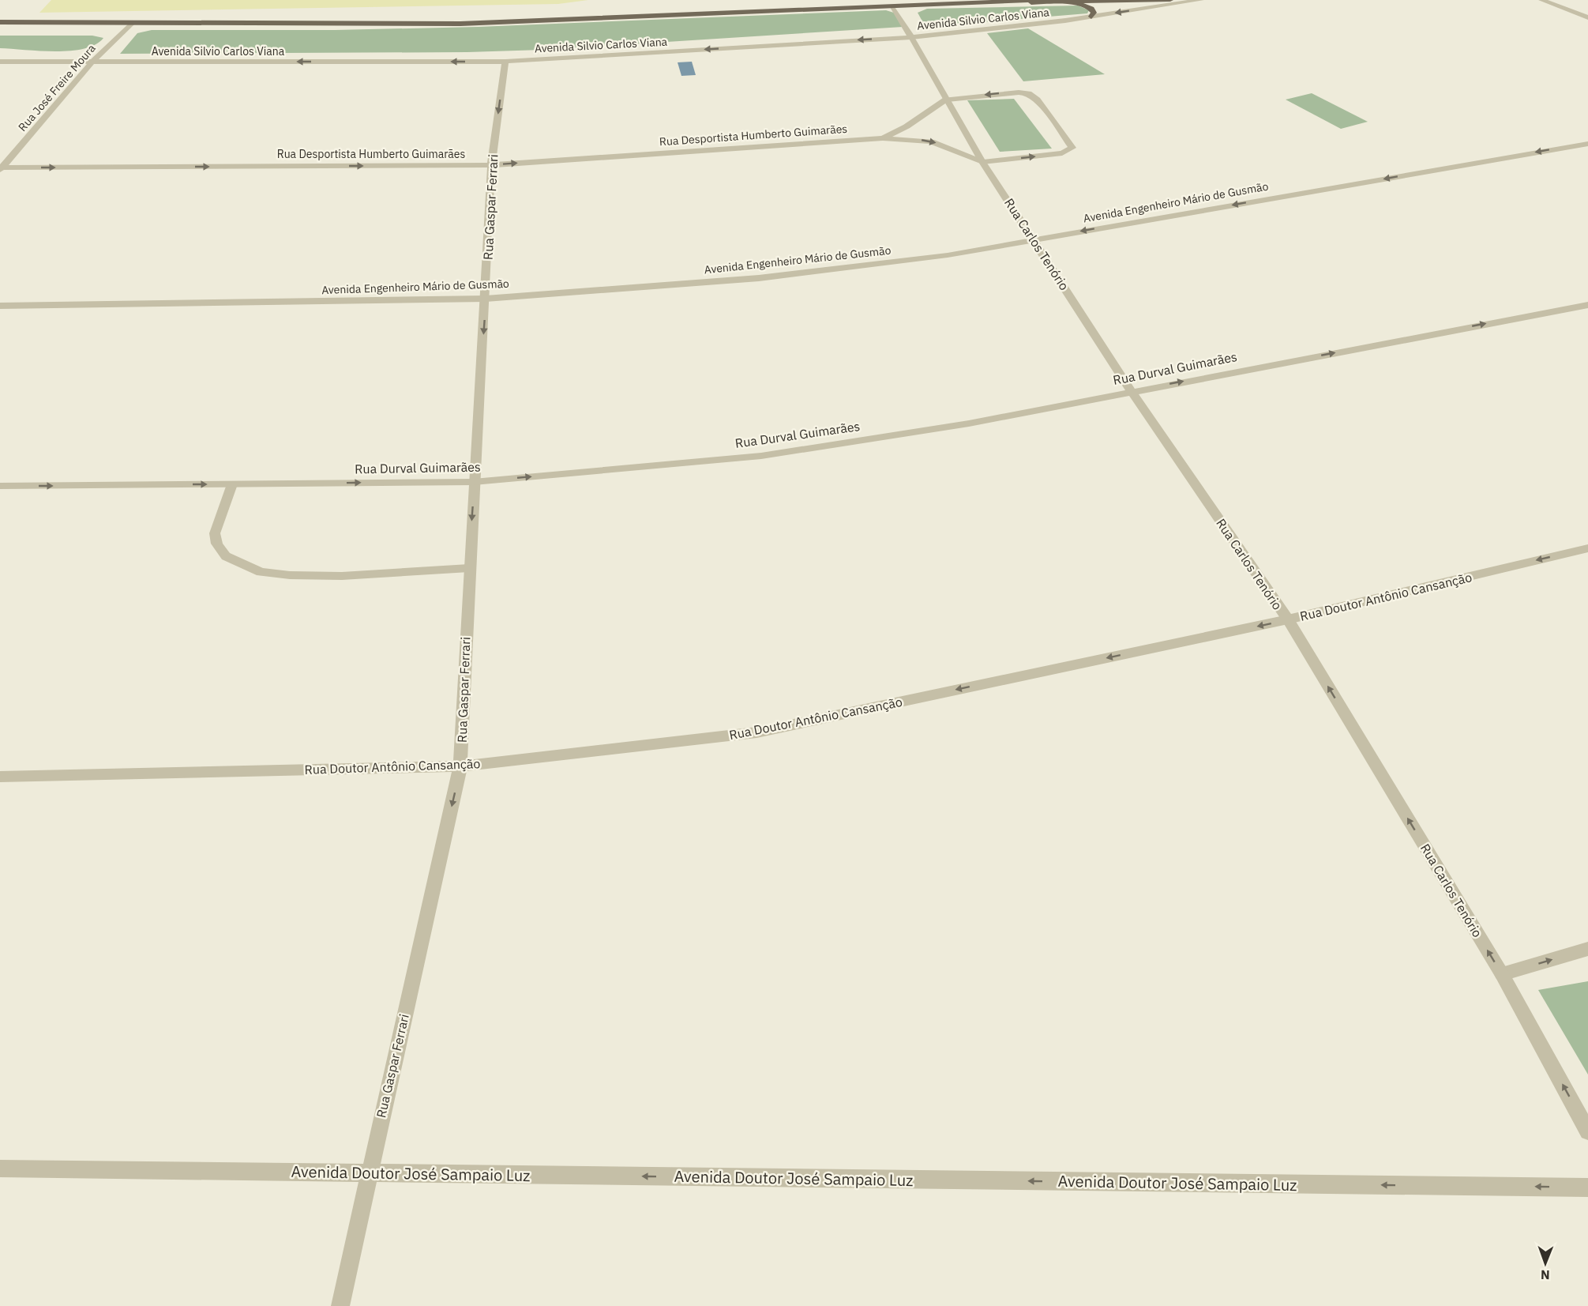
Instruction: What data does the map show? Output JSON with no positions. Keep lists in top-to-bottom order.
{
  "streets": {
    "main road": ["Avenida Silvio Carlos Viana"],
    "street": [
      "Rua José Freire Moura",
      "Rua Desportista Humberto Guimarães",
      "Avenida Engenheiro Mário de Gusmão",
      "Rua Gaspar Ferrari",
      "Rua Carlos Tenório",
      "Rua Durval Guimarães",
      "Rua Doutor Antônio Cansanção",
      "Avenida Doutor José Sampaio Luz"
    ]
  },
  "crossings": [
    ["Avenida Silvio Carlos Viana", "Rua José Freire Moura"],
    ["Avenida Silvio Carlos Viana", "Rua Gaspar Ferrari"],
    ["Avenida Silvio Carlos Viana", "Rua Carlos Tenório"],
    ["Rua José Freire Moura", "Rua Desportista Humberto Guimarães"],
    ["Rua Desportista Humberto Guimarães", "Rua Gaspar Ferrari"],
    ["Rua Desportista Humberto Guimarães", "Rua Carlos Tenório"],
    ["Avenida Engenheiro Mário de Gusmão", "Rua Gaspar Ferrari"],
    ["Avenida Engenheiro Mário de Gusmão", "Rua Carlos Tenório"],
    ["Rua Gaspar Ferrari", "Rua Durval Guimarães"],
    ["Rua Gaspar Ferrari", "Rua Doutor Antônio Cansanção"],
    ["Rua Gaspar Ferrari", "Avenida Doutor José Sampaio Luz"],
    ["Rua Carlos Tenório", "Rua Durval Guimarães"],
    ["Rua Carlos Tenório", "Rua Doutor Antônio Cansanção"]
  ],
  "one_way": [
    "Avenida Engenheiro Mário de Gusmão",
    "Rua Gaspar Ferrari",
    "Rua Carlos Tenório",
    "Rua Durval Guimarães",
    "Rua Doutor Antônio Cansanção",
    "Avenida Doutor José Sampaio Luz"
  ],
  "north": "bottom"
}
